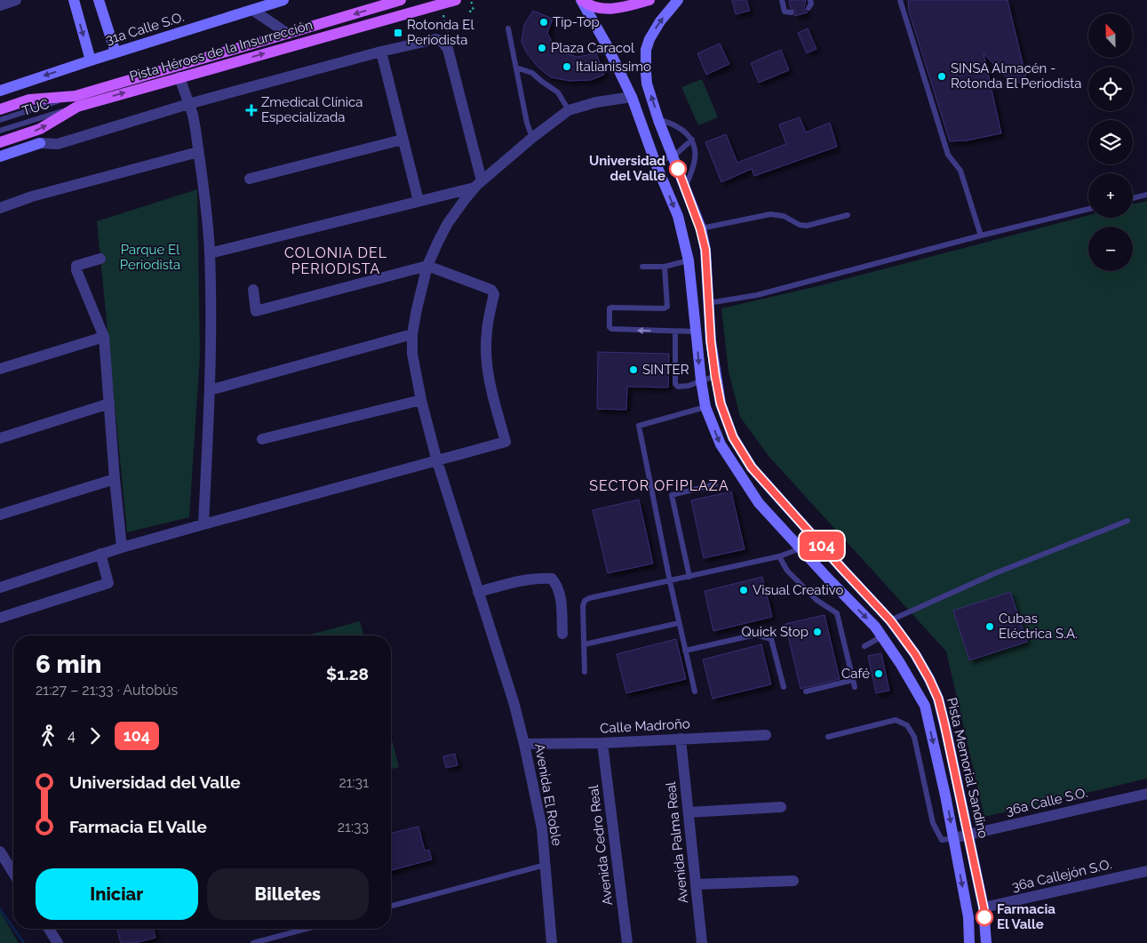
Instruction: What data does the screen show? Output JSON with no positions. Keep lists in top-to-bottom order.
{
  "streets": {
    "main road": ["31a Calle S.O.", "Pista Héroes de la Insurrección", "Pista Memorial Sandino"],
    "street": [
      "Calle Madroño",
      "Avenida El Roble",
      "36a Calle S.O.",
      "Avenida Palma Real",
      "Avenida Cedro Real",
      "36a Callejón S.O."
    ],
    "lane": ["TUC"]
  },
  "crossings": [
    ["Pista Héroes de la Insurrección", "TUC"],
    ["Calle Madroño", "Avenida El Roble"],
    ["Calle Madroño", "Avenida Palma Real"],
    ["Calle Madroño", "Avenida Cedro Real"],
    ["Pista Memorial Sandino", "36a Calle S.O."],
    ["Pista Memorial Sandino", "36a Callejón S.O."]
  ],
  "districts": ["COLONIA DEL PERIODISTA", "SECTOR OFIPLAZA"],
  "parks": ["Parque El Periodista"],
  "places": {
    "other": [
      "Tip-Top",
      "Plaza Caracol",
      "Italianissimo",
      "SINSA Almacén - Rotonda El Periodista",
      "Universidad del Valle",
      "SINTER",
      "Visual Creativo",
      "Cubas Eléctrica S.A.",
      "Quick Stop",
      "Café",
      "Farmacia El Valle"
    ],
    "transit": ["Rotonda El Periodista"],
    "health": ["Zmedical Clínica Especializada"]
  },
  "lines": ["bus line 104"],
  "north": "top",
  "page": {
    "on_map": "104",
    "map_buttons": ["+", "−"],
    "heading": ["6 min", "21:27 – 21:33 · Autobús", "$1.28"],
    "legs": ["4", "104"],
    "list": [
      {
        "name": "Universidad del Valle",
        "value": "21:31"
      },
      {
        "name": "Farmacia El Valle",
        "value": "21:33"
      }
    ],
    "buttons": ["Iniciar", "Billetes"]
  }
}
